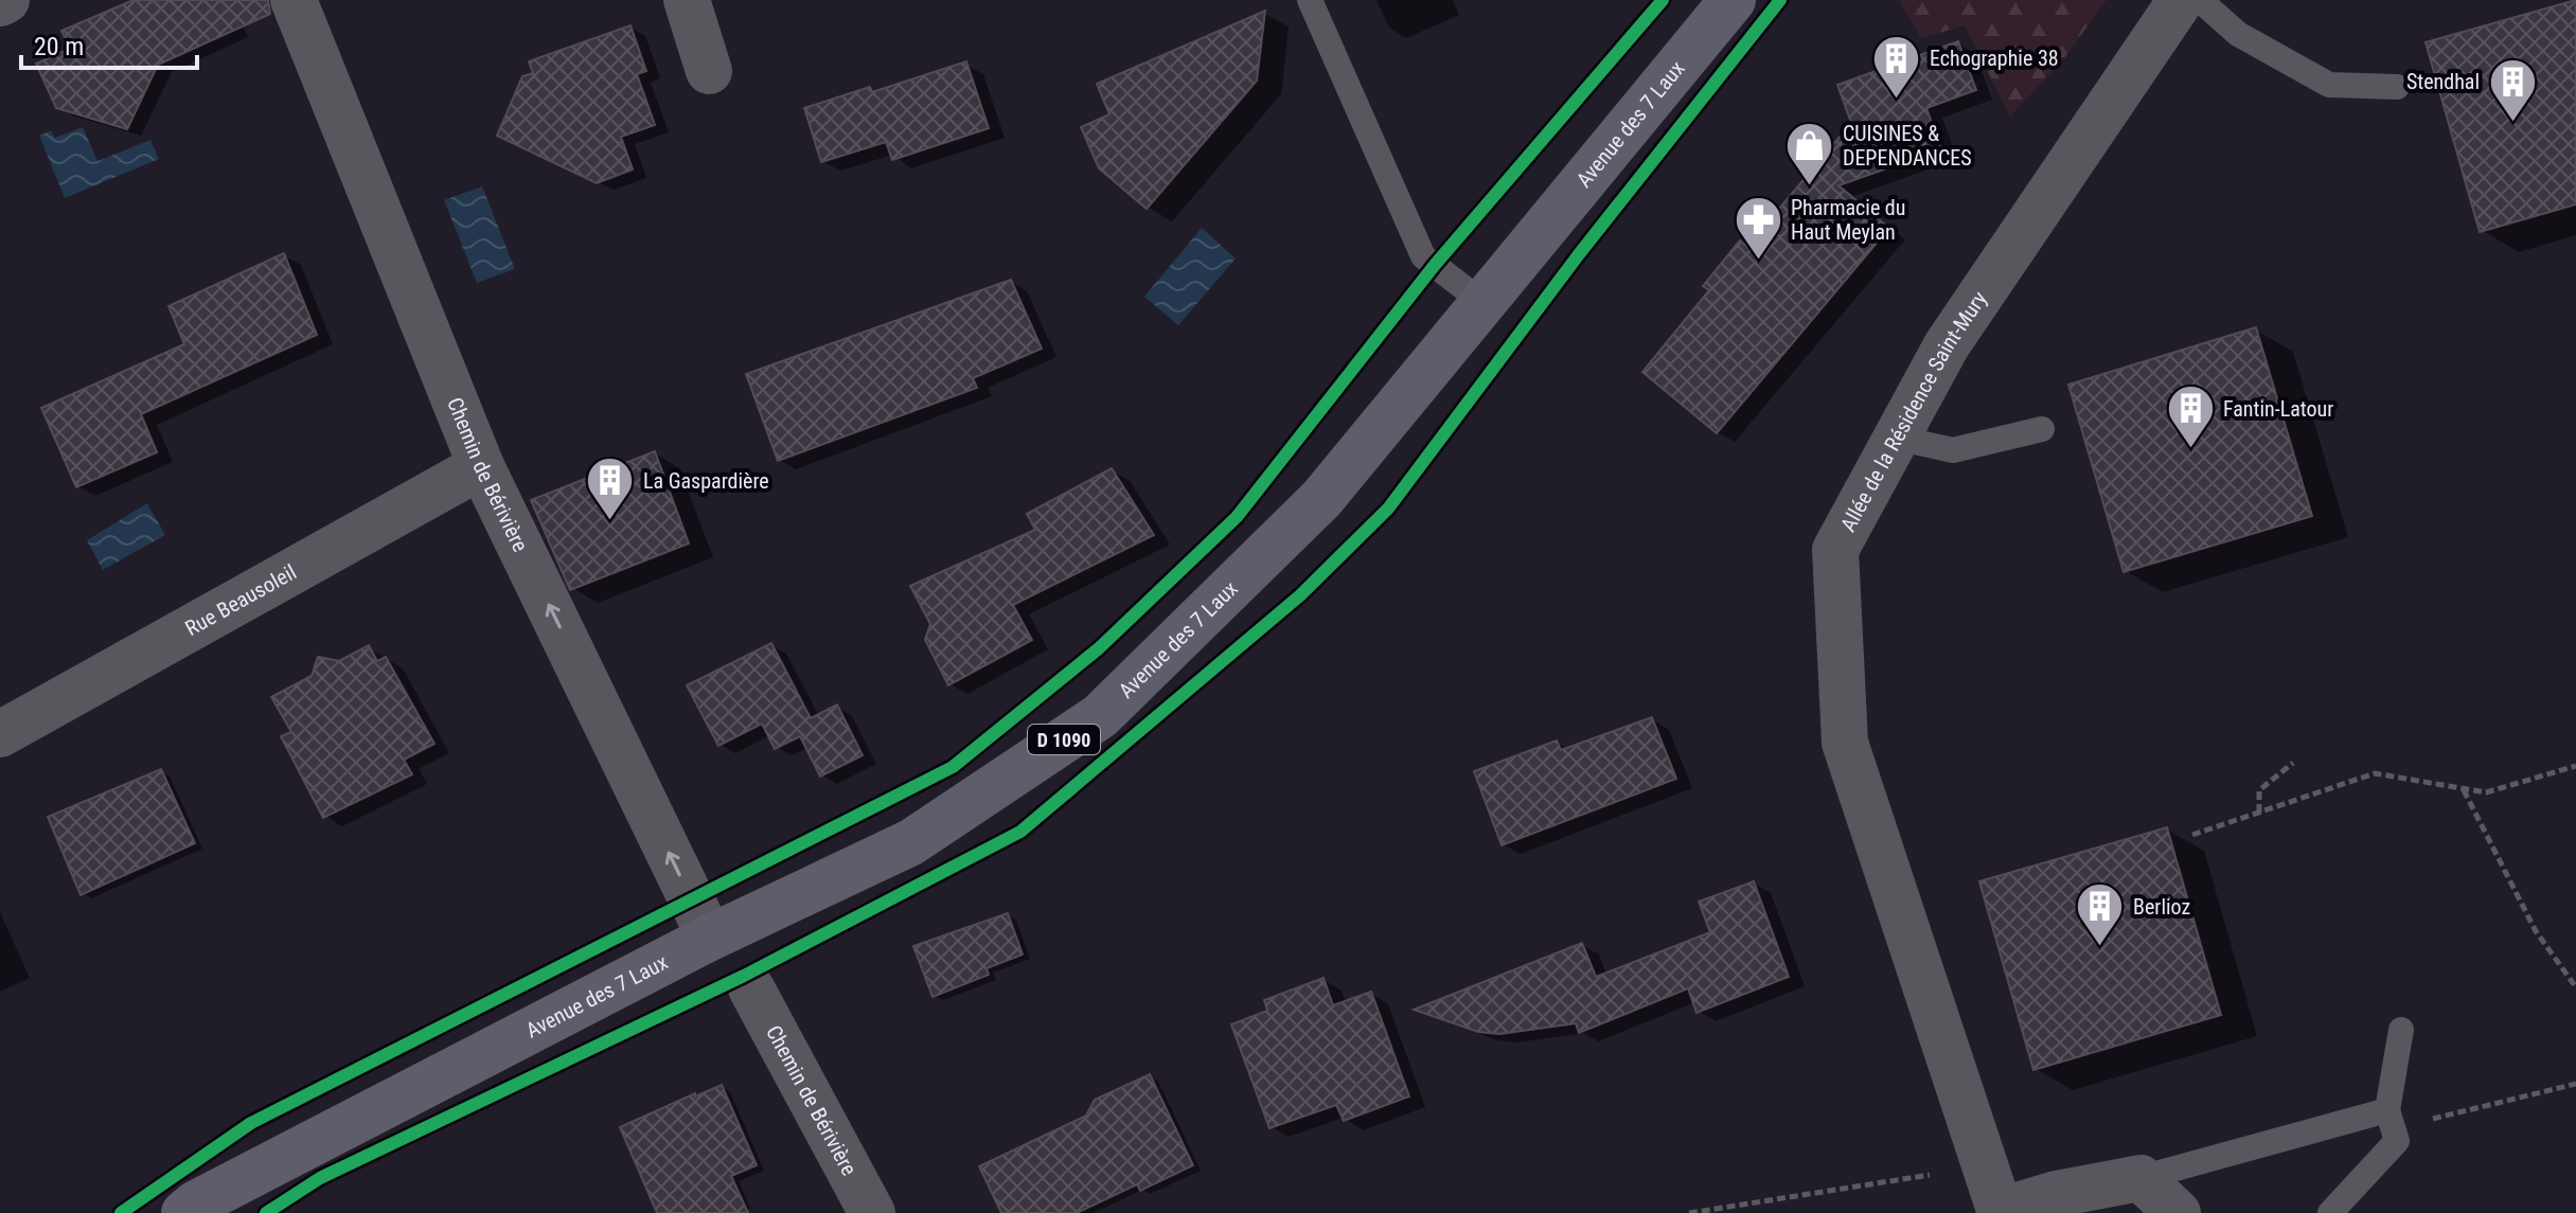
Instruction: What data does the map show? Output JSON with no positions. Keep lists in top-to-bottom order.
{
  "streets": {
    "main road": ["Avenue des 7 Laux", "D 1090"],
    "street": ["Allée de la Résidence Saint-Mury", "Chemin de Bérivière", "Rue Beausoleil"]
  },
  "crossings": [
    ["Avenue des 7 Laux", "Chemin de Bérivière"],
    ["Chemin de Bérivière", "Rue Beausoleil"]
  ],
  "one_way": ["Chemin de Bérivière"],
  "places": {
    "building": [
      "Echographie 38",
      "Stendhal",
      "Fantin-Latour",
      "La Gaspardière",
      "Berlioz"
    ],
    "shop": ["CUISINES & DEPENDANCES"],
    "pharmacy": ["Pharmacie du Haut Meylan"]
  },
  "scale_bar": "20 m"
}
